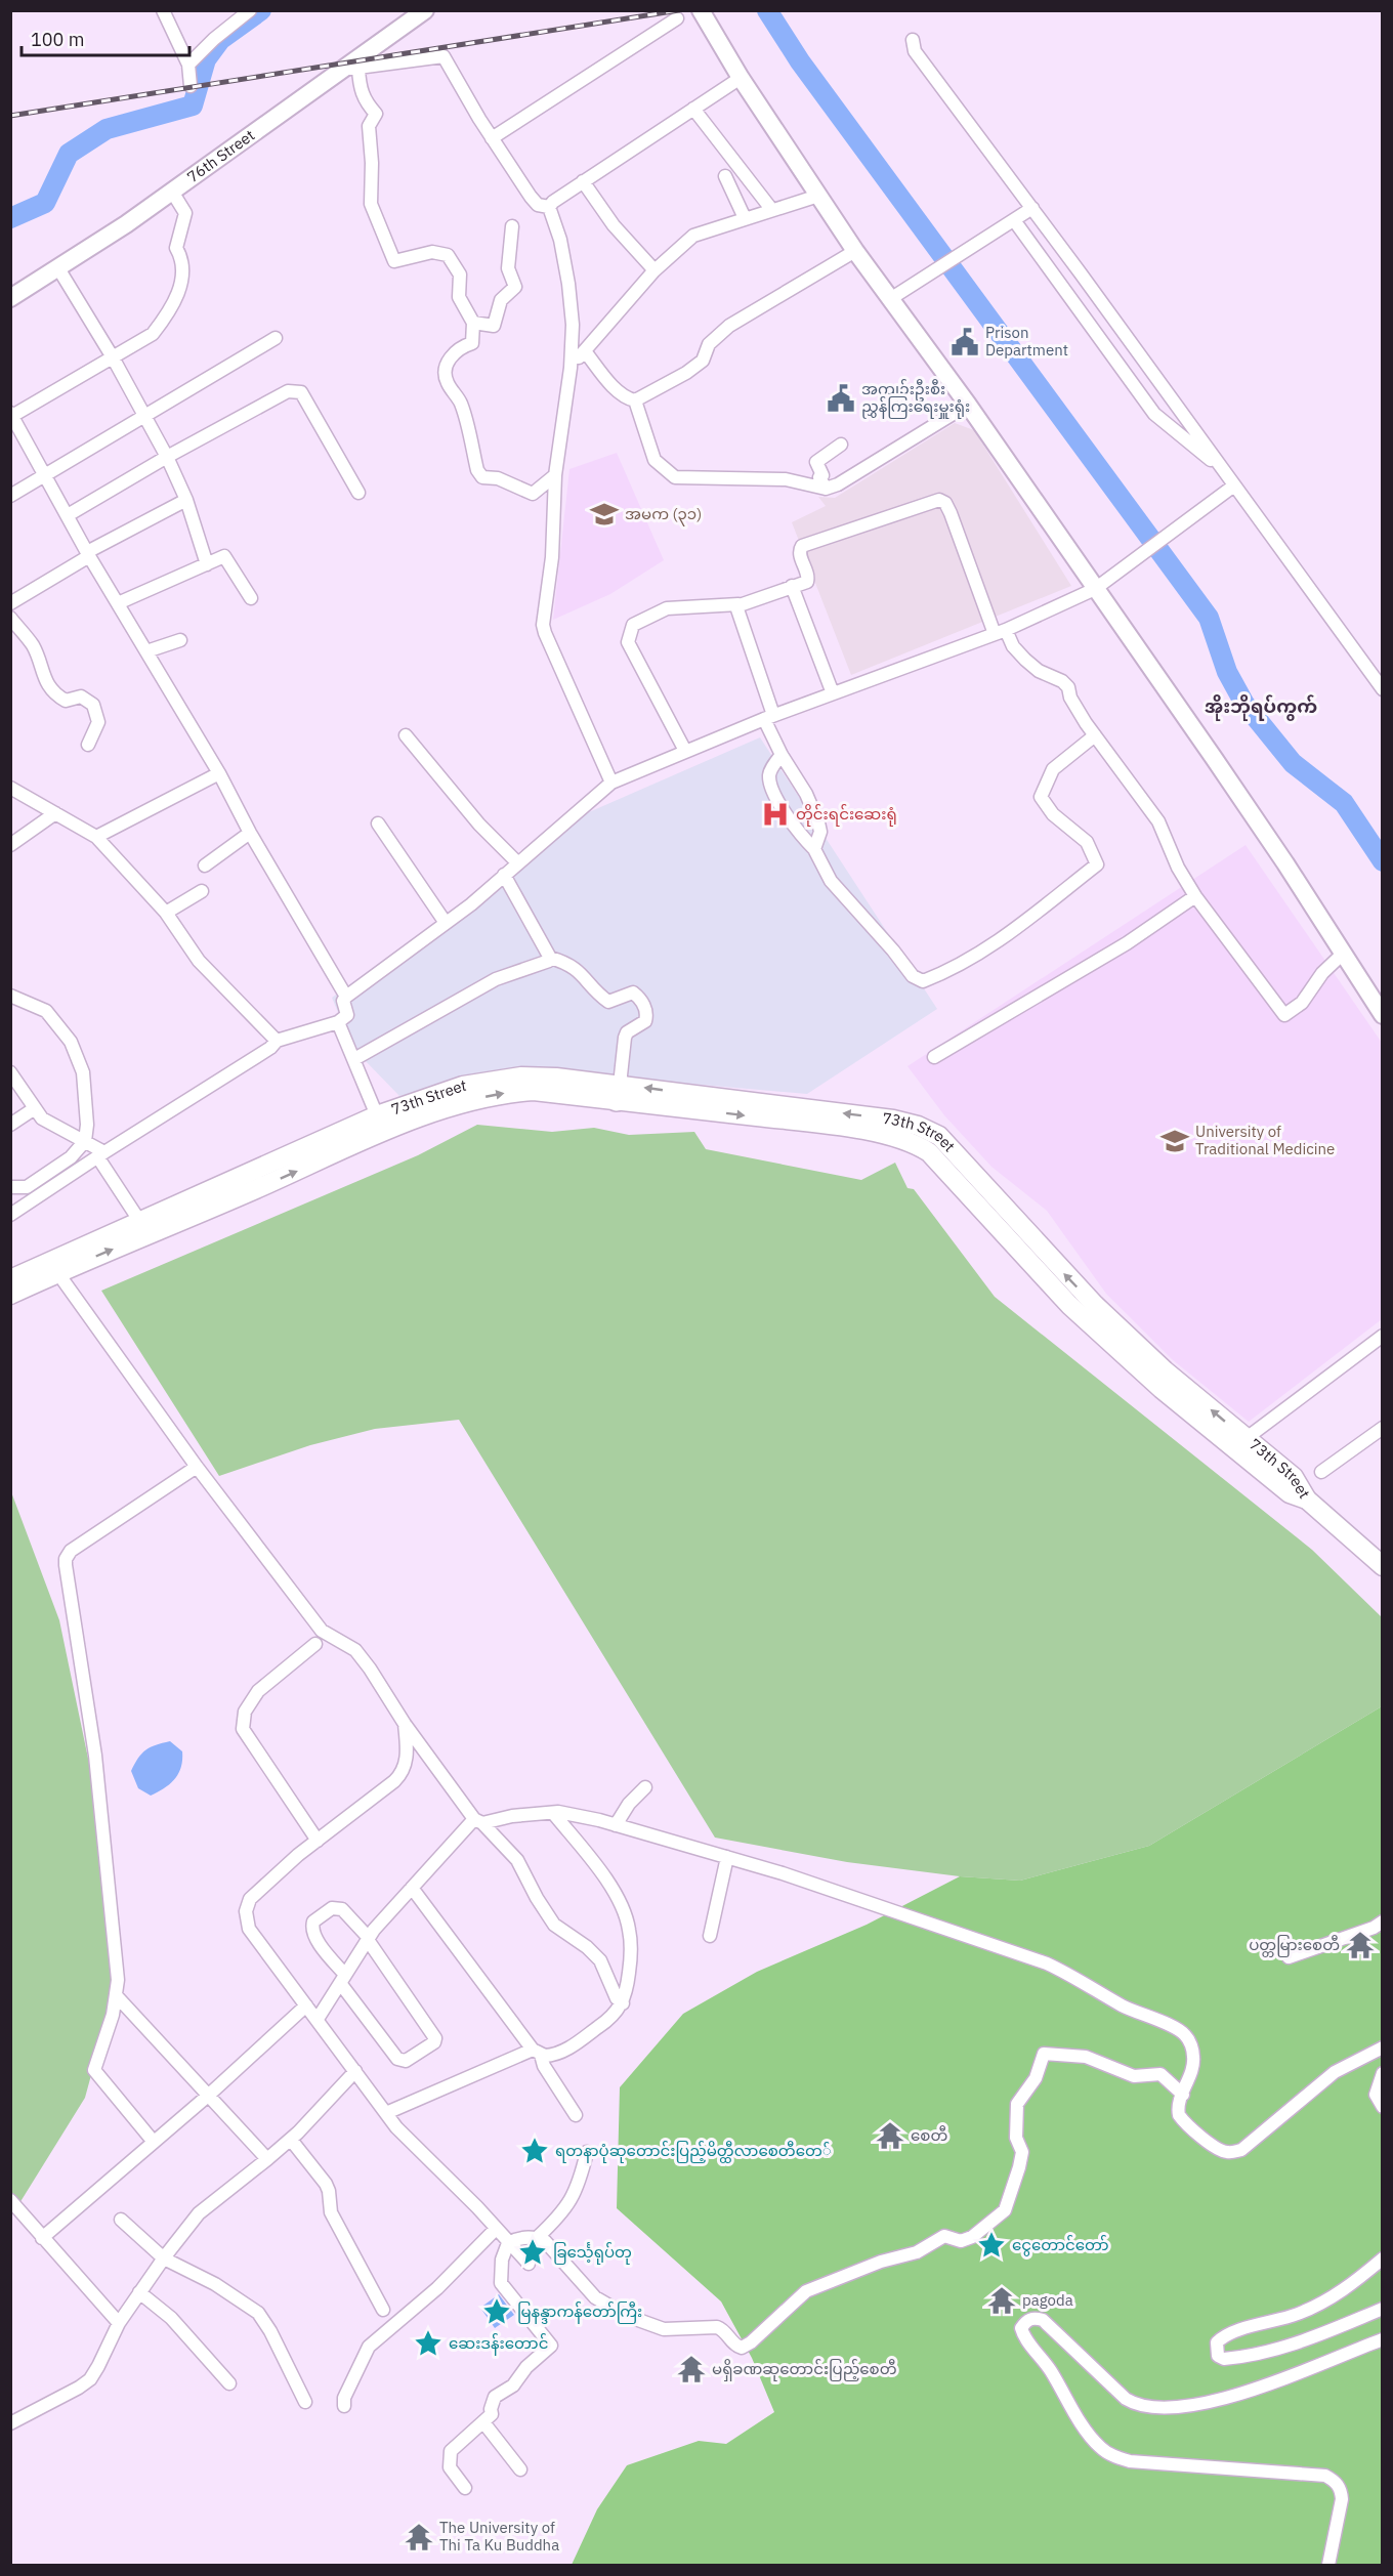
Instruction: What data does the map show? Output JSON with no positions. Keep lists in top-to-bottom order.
{
  "streets": {
    "main road": ["73th Street"],
    "street": ["76th Street"]
  },
  "districts": ["အိုးဘိုရပ်ကွက်"],
  "places": {
    "public building": ["Prison Department", "အကျဉ်းဦးစီး ညွှန်ကြးရေးမှူးရုံး"],
    "school or university": ["အမက (၃၁)", "University of Traditional Medicine"],
    "hospital": ["တိုင်းရင်းဆေးရုံ"],
    "temple": [
      "ပတ္တမြားစေတီ",
      "စေတီ",
      "pagoda",
      "မရှိခဏဆုတောင်းပြည့်စေတီ",
      "The University of Thi Ta Ku Buddha"
    ],
    "place": [
      "ရတနာပုံဆုတောင်းပြည့်မိတ္ထီလာစေတီတေ်",
      "ငွေတောင်တော်",
      "ခြင်္သေ့ရုပ်တု",
      "မြနန္ဒာကန်တော်ကြီး",
      "ဆေးဒန်းတောင်"
    ]
  },
  "scale_bar": "100 m"
}
